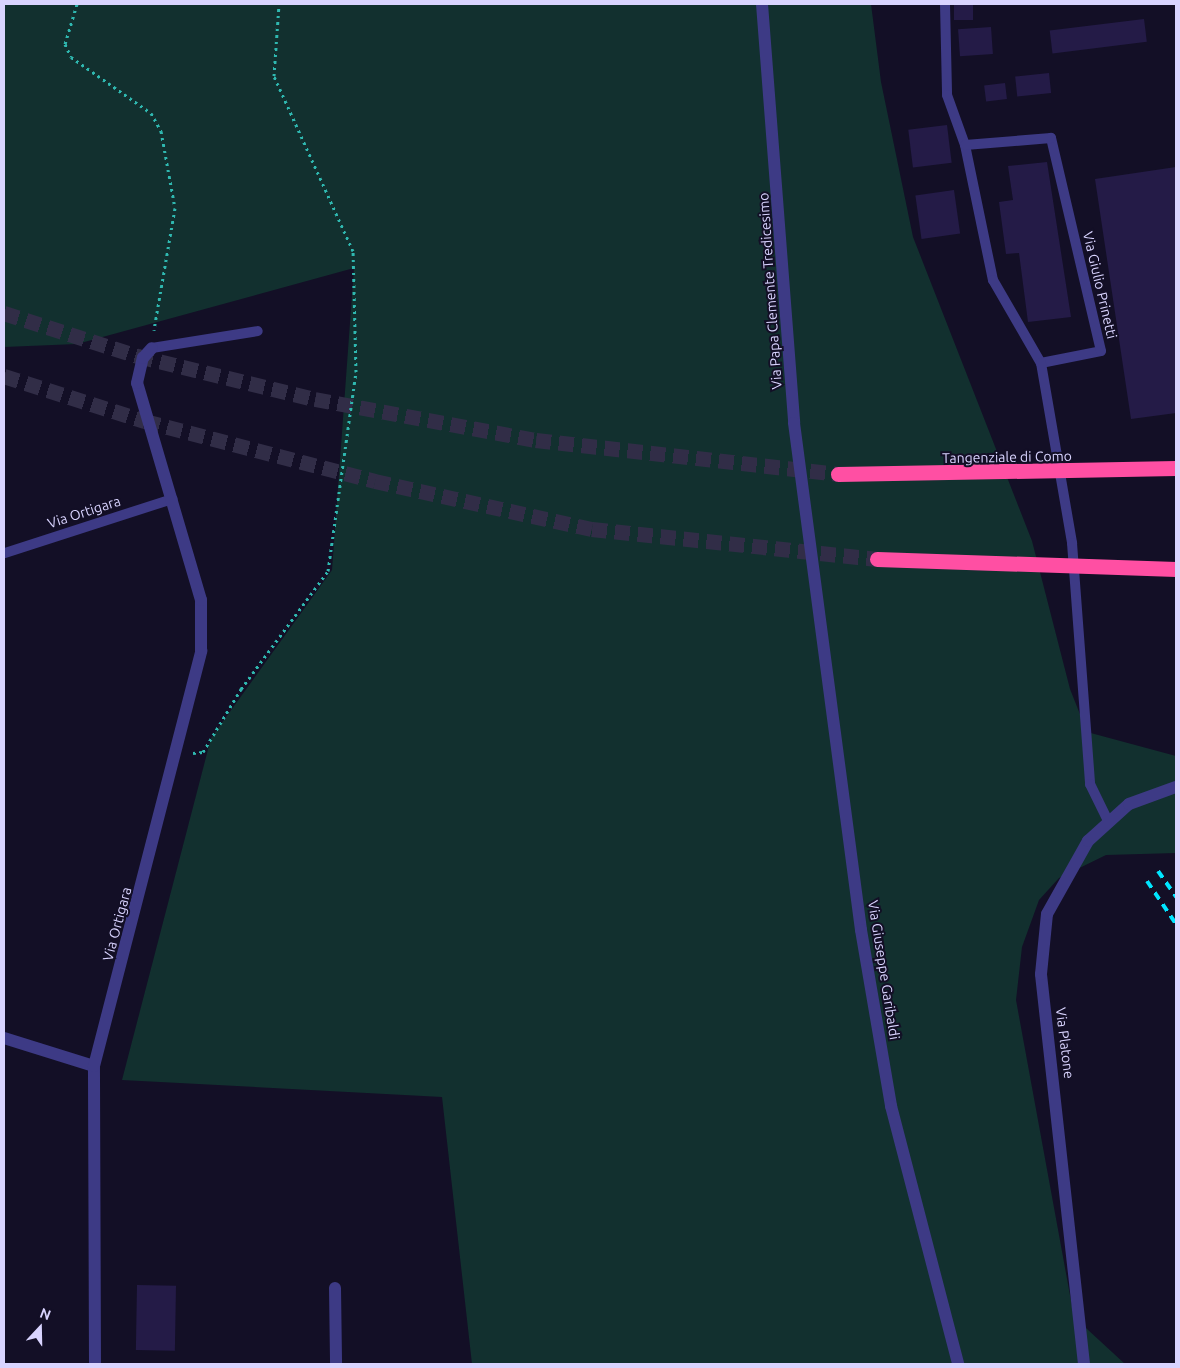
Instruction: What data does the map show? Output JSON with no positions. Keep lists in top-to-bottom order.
{
  "streets": {
    "highway": ["Tangenziale di Como"],
    "street": [
      "Via Papa Clemente Tredicesimo",
      "Via Ortigara",
      "Via Giuseppe Garibaldi",
      "Via Platone"
    ],
    "lane": ["Via Giulio Prinetti"]
  },
  "crossings": [
    ["Via Papa Clemente Tredicesimo", "Via Giuseppe Garibaldi"]
  ],
  "north": "top"
}
